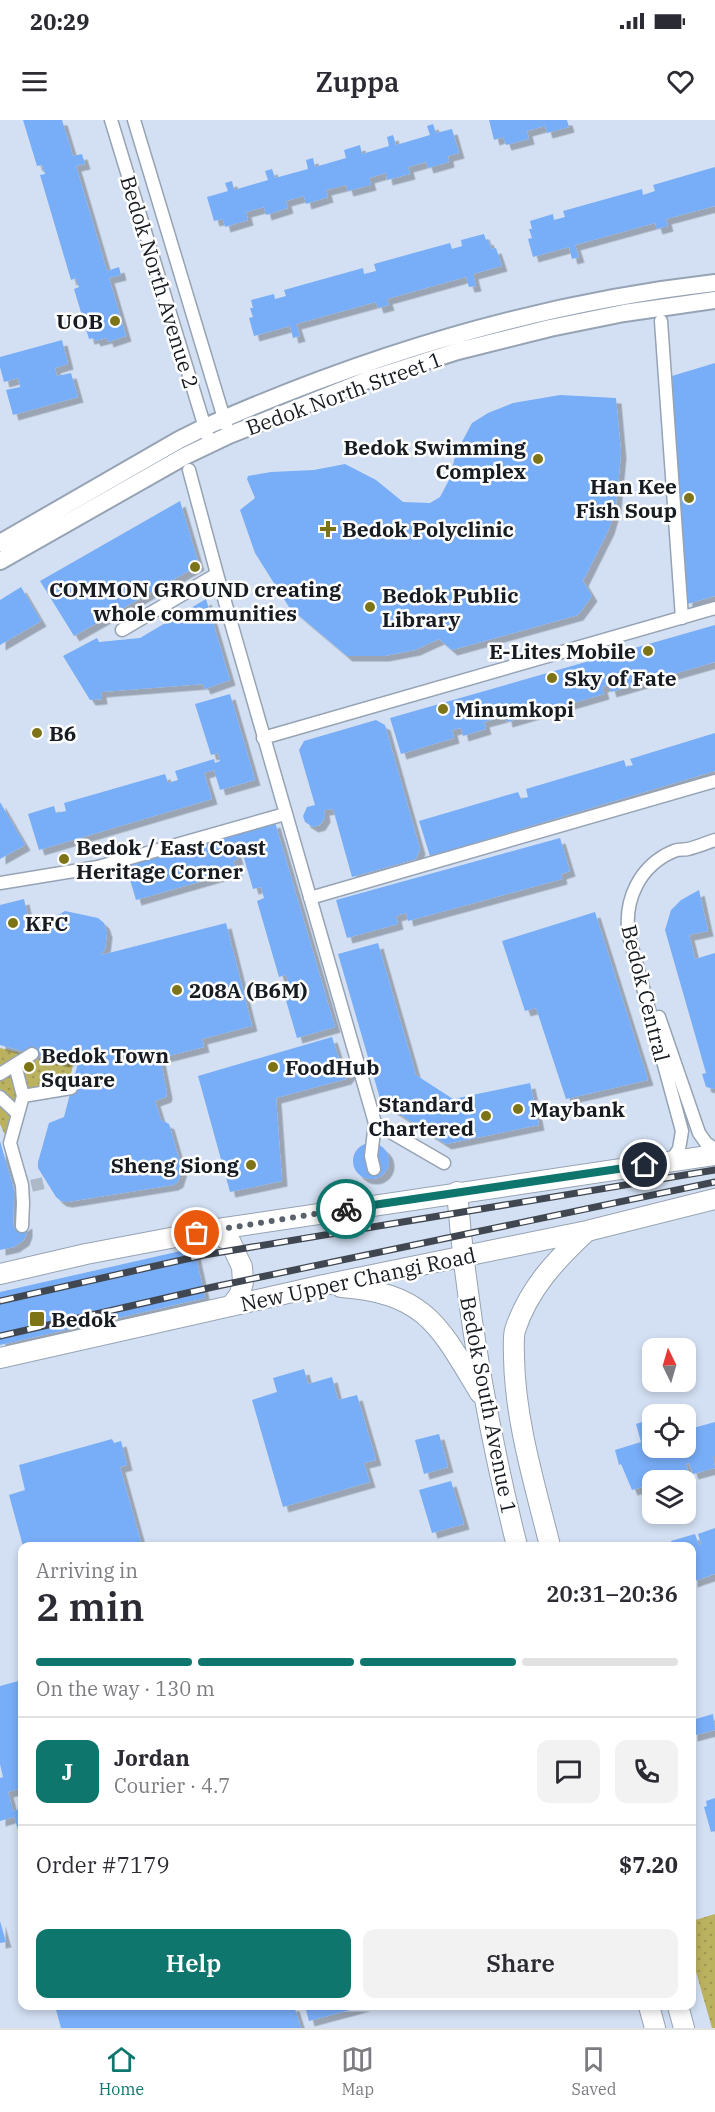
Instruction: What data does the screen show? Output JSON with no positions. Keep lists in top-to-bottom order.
{
  "streets": {
    "main road": ["New Upper Changi Road", "Bedok South Avenue 1"],
    "street": ["Bedok North Avenue 2", "Bedok North Street 1", "Bedok Central"]
  },
  "crossings": [
    ["Bedok North Avenue 2", "Bedok North Street 1"],
    ["New Upper Changi Road", "Bedok South Avenue 1"]
  ],
  "places": {
    "other": [
      "UOB",
      "Bedok Swimming Complex",
      "Han Kee Fish Soup",
      "COMMON GROUND creating whole communities",
      "Bedok Public Library",
      "E-Lites Mobile",
      "Sky of Fate",
      "Minumkopi",
      "B6",
      "Bedok / East Coast Heritage Corner",
      "KFC",
      "208A (B6M)",
      "Bedok Town Square",
      "FoodHub",
      "Maybank",
      "Standard Chartered",
      "Sheng Siong"
    ],
    "health": ["Bedok Polyclinic"],
    "transit": ["Bedok"]
  },
  "north": "top",
  "page": {
    "status": "20:29",
    "header": "Zuppa",
    "heading": ["2 min", "Arriving in", "20:31–20:36"],
    "panel": [
      "Jordan",
      "Courier · 4.7",
      "Order #7179",
      "$7.20"
    ],
    "bar": "On the way · 130 m",
    "round": "J",
    "buttons": ["Help", "Share"],
    "tabs": ["Home", "Map", "Saved"]
  }
}
